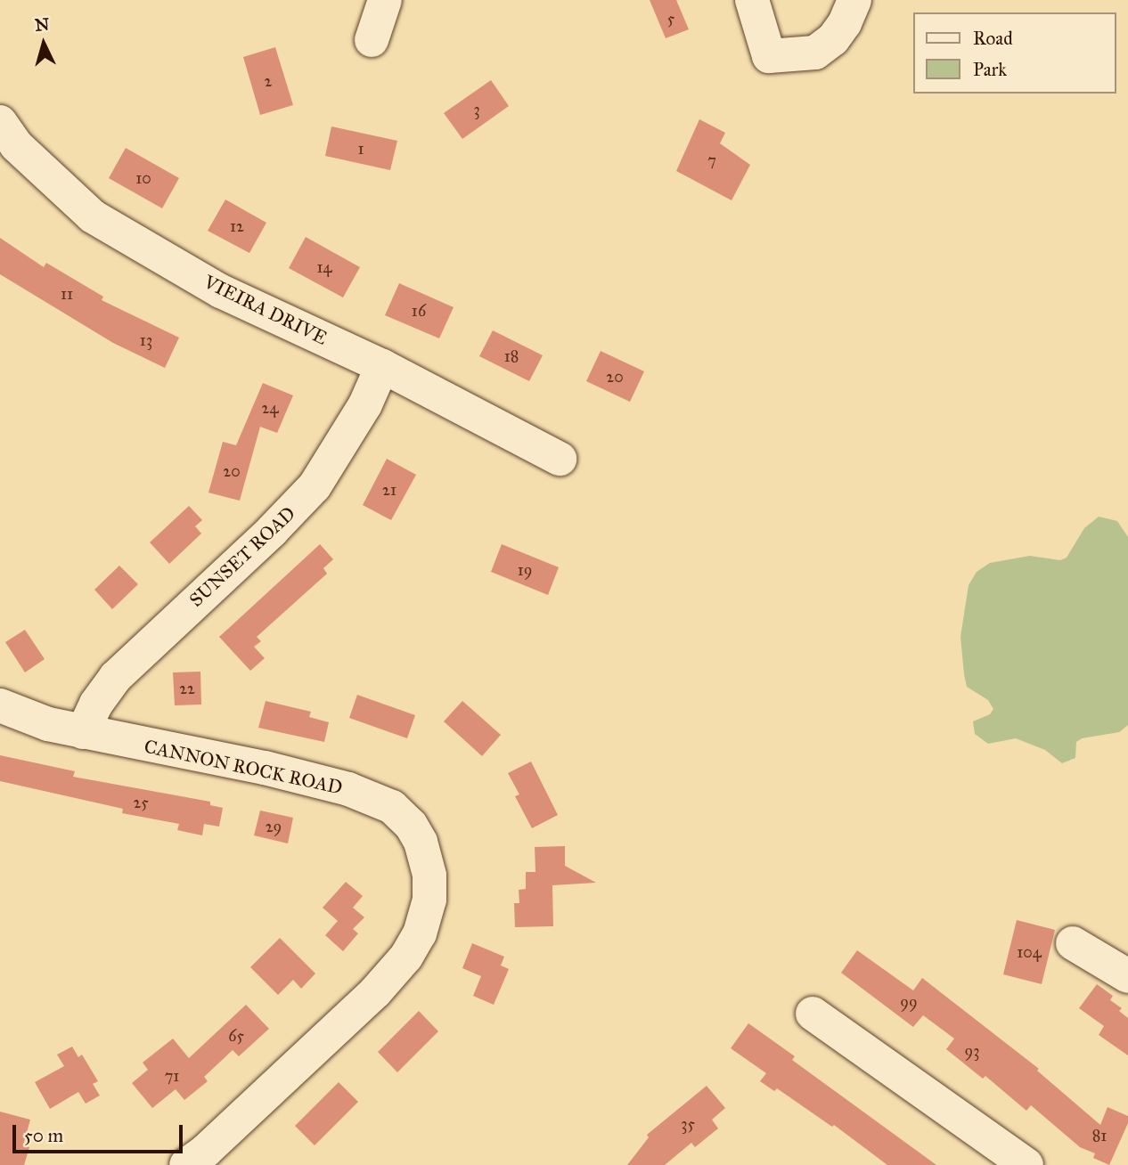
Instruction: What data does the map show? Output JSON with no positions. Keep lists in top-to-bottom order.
{
  "streets": {
    "street": ["VIEIRA DRIVE", "SUNSET ROAD", "CANNON ROCK ROAD"]
  },
  "crossings": [
    ["VIEIRA DRIVE", "SUNSET ROAD"],
    ["SUNSET ROAD", "CANNON ROCK ROAD"]
  ],
  "house_numbers": [
    "5",
    "2",
    "3",
    "1",
    "7",
    "10",
    "12",
    "14",
    "11",
    "16",
    "13",
    "18",
    "20",
    "24",
    "20",
    "21",
    "19",
    "22",
    "25",
    "29",
    "104",
    "99",
    "65",
    "93",
    "71",
    "35",
    "81"
  ],
  "legend": ["Road", "Park"],
  "scale_bar": "50 m",
  "north": "top"
}
